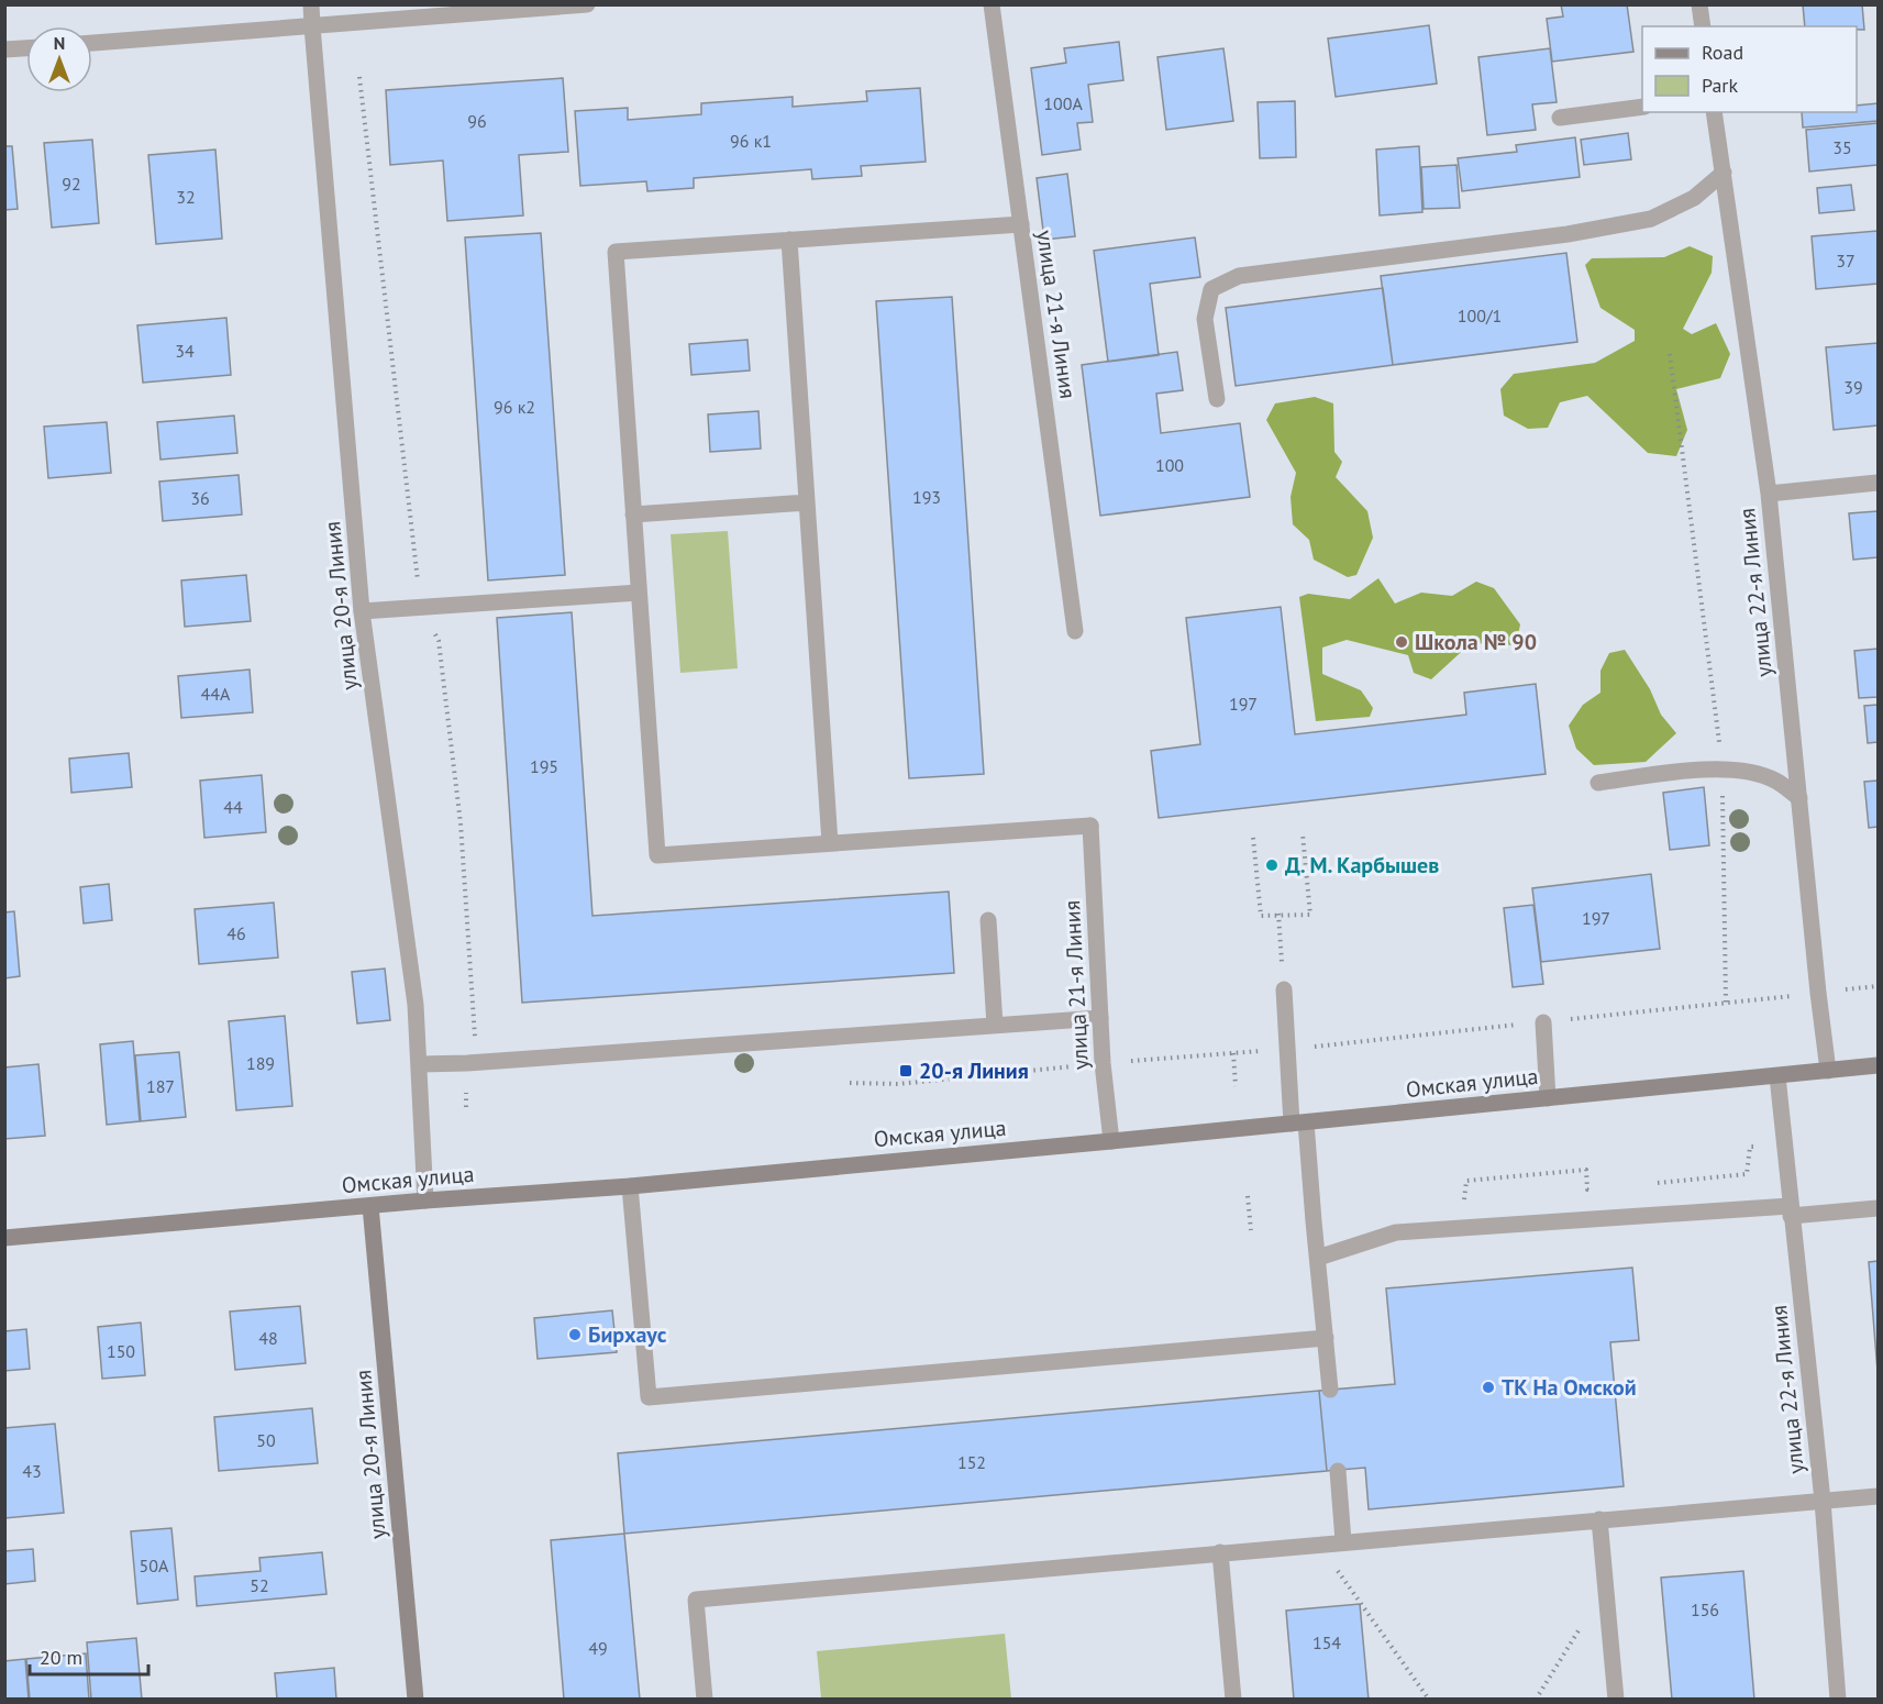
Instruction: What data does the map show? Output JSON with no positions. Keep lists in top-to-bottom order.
{
  "streets": {
    "main road": ["улица 20-я Линия", "Омская улица"],
    "street": ["улица 21-я Линия", "улица 22-я Линия"]
  },
  "crossings": [
    ["улица 21-я Линия", "Омская улица"],
    ["улица 22-я Линия", "Омская улица"],
    ["улица 20-я Линия", "Омская улица"]
  ],
  "places": {
    "other": [
      "Школа № 90",
      "Д. М. Карбышев",
      "Бирхаус",
      "ТК На Омской"
    ],
    "transit": ["20-я Линия"]
  },
  "house_numbers": [
    "100А",
    "96",
    "96 к1",
    "35",
    "92",
    "32",
    "37",
    "100/1",
    "34",
    "39",
    "96 к2",
    "100",
    "193",
    "36",
    "44А",
    "197",
    "195",
    "44",
    "197",
    "46",
    "189",
    "187",
    "48",
    "150",
    "50",
    "152",
    "43",
    "50А",
    "52",
    "156",
    "154",
    "49"
  ],
  "legend": ["Road", "Park"],
  "scale_bar": "20 m",
  "north": "top"
}
